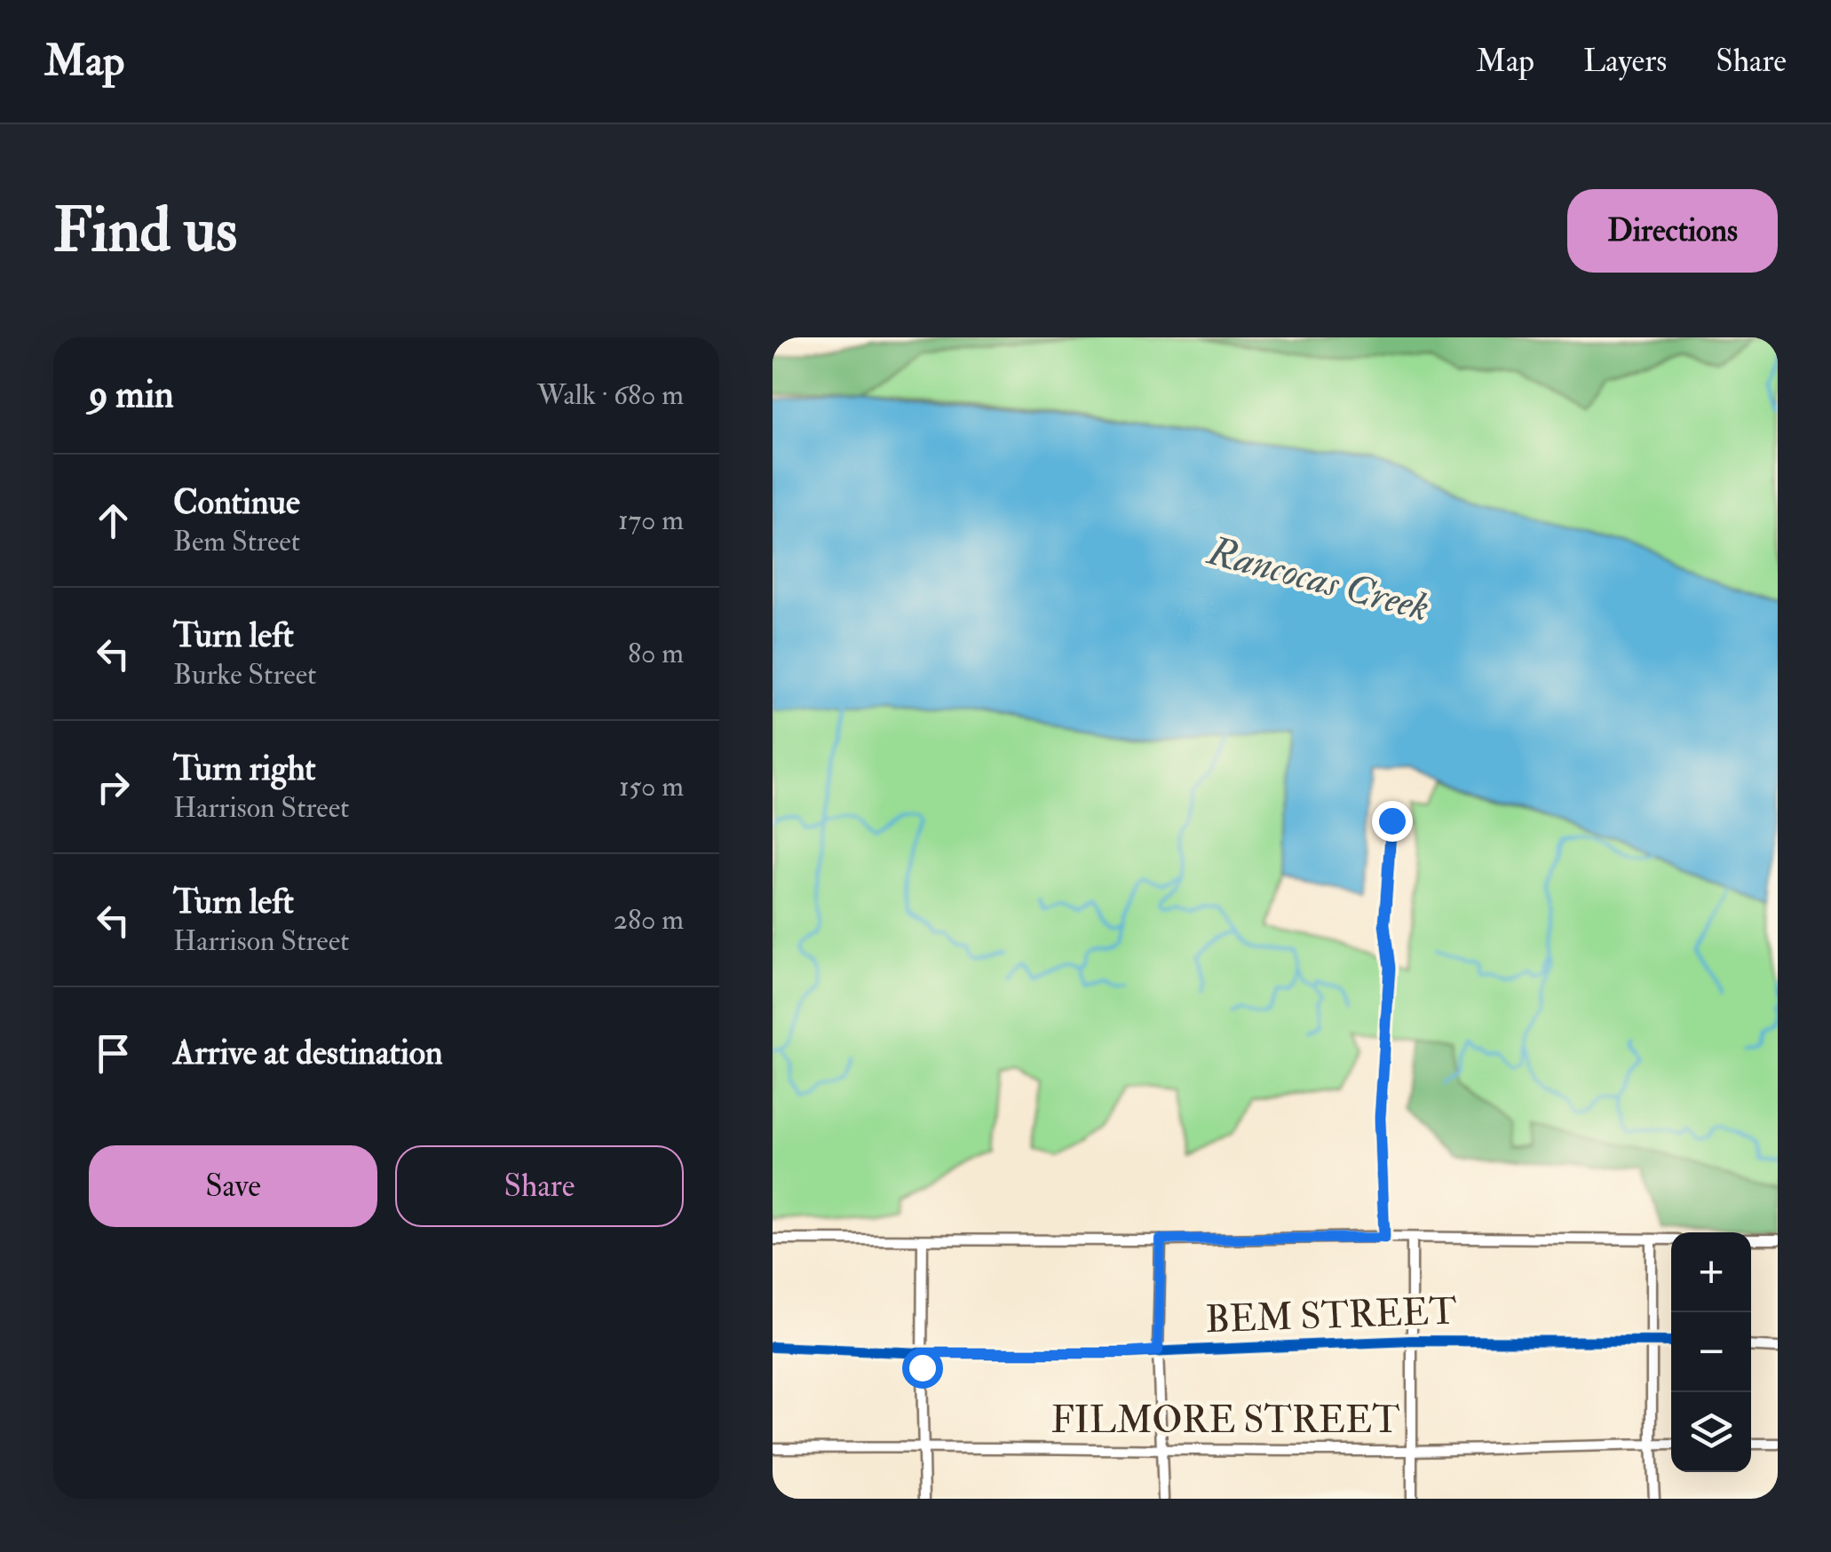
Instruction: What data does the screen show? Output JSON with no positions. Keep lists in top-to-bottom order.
{
  "streets": {
    "street": ["BEM STREET", "FILMORE STREET"]
  },
  "water": ["Rancocas Creek"],
  "page": {
    "header": "Map",
    "nav": ["Map", "Layers", "Share"],
    "buttons": [
      "Directions",
      ["Save", "Share"]
    ],
    "title": "Find us",
    "heading": ["9 min", "Walk · 680 m"],
    "list": [
      ["Continue", "Bem Street", "170 m"],
      ["Turn left", "Burke Street", "80 m"],
      ["Turn right", "Harrison Street", "150 m"],
      ["Turn left", "Harrison Street", "280 m"],
      "Arrive at destination"
    ],
    "map_buttons": ["+", "−"]
  }
}
